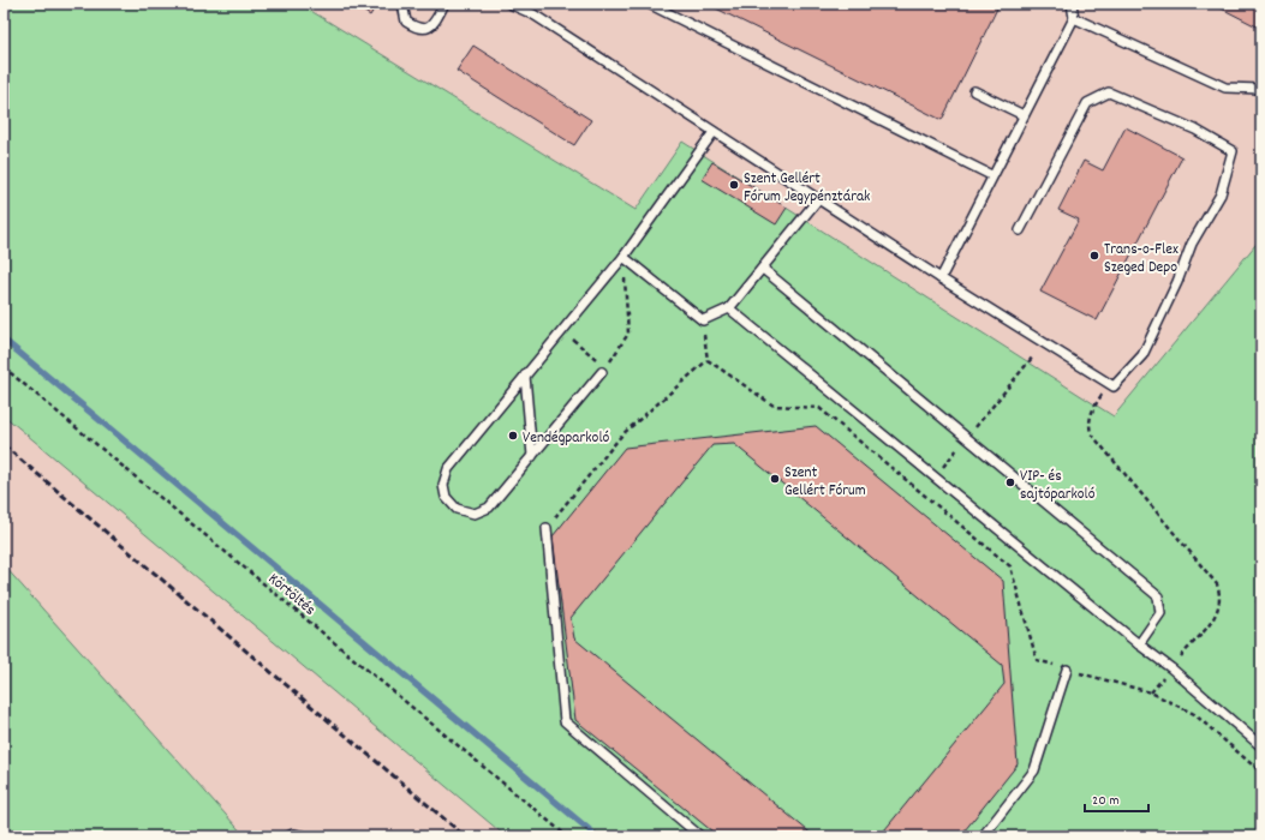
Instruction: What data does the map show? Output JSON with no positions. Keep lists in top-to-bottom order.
{
  "streets": {
    "path": ["Körtöltés"]
  },
  "places": [
    "Szent Gellért Fórum Jegypénztárak",
    "Trans-o-Flex Szeged Depo",
    "Vendégparkoló",
    "Szent Gellért Fórum",
    "VIP- és sajtóparkoló"
  ],
  "scale_bar": "20 m"
}
